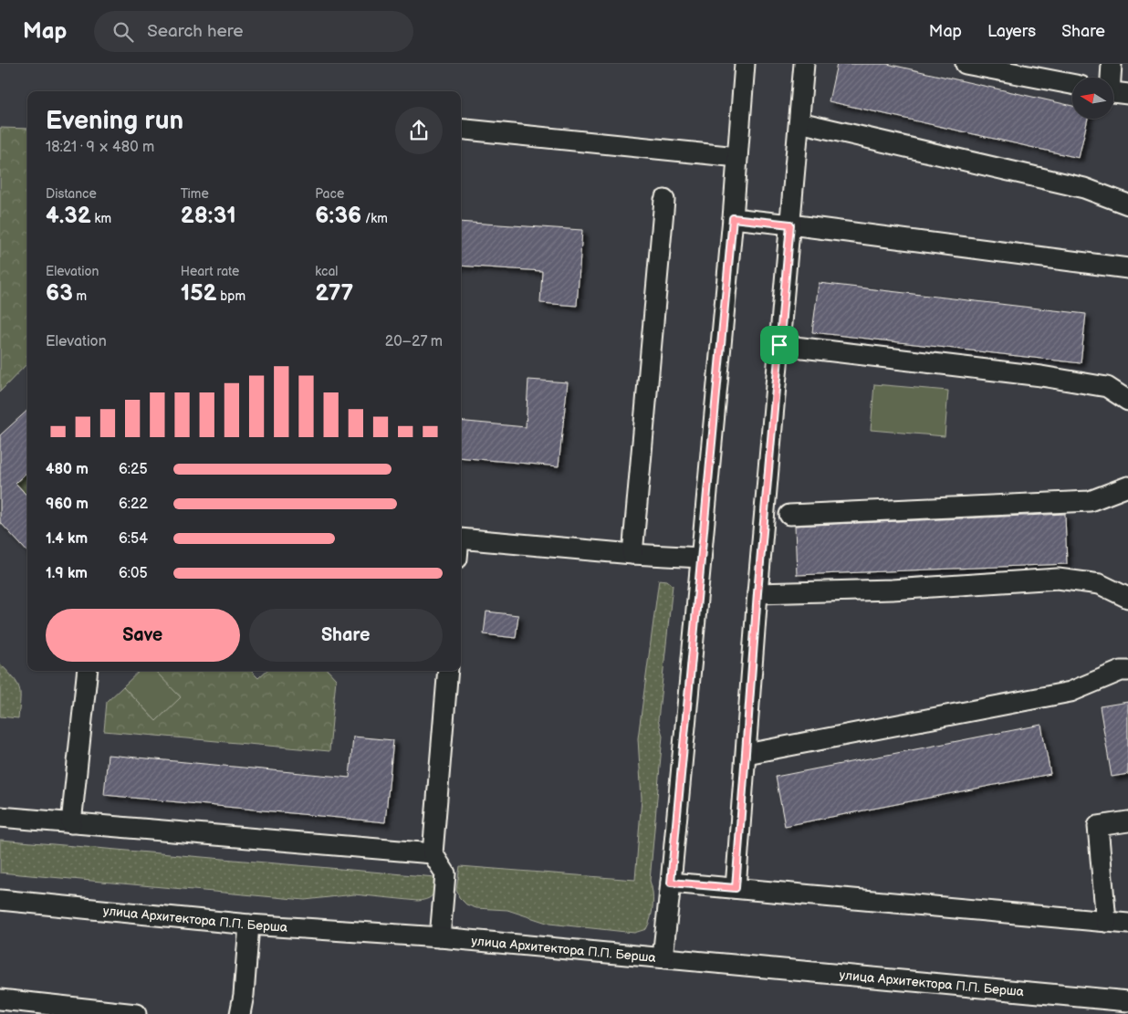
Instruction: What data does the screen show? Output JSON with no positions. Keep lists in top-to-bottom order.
{
  "streets": {
    "street": ["улица Архитектора П.П. Берша"]
  },
  "north": "left",
  "page": {
    "header": "Map",
    "search": "Search here",
    "nav": ["Map", "Layers", "Share"],
    "heading": ["Evening run", "18:21 · 9 × 480 m"],
    "stats": [
      ["Distance", "4.32 km"],
      ["Time", "28:31"],
      ["Pace", "6:36 /km"],
      ["Elevation", "63 m"],
      ["Heart rate", "152 bpm"],
      ["kcal", "277"]
    ],
    "chart": ["Elevation", "20–27 m"],
    "list": [
      {
        "name": "480 m",
        "note": "6:25"
      },
      {
        "name": "960 m",
        "note": "6:22"
      },
      {
        "name": "1.4 km",
        "note": "6:54"
      },
      {
        "name": "1.9 km",
        "note": "6:05"
      }
    ],
    "buttons": ["Save", "Share"]
  }
}
